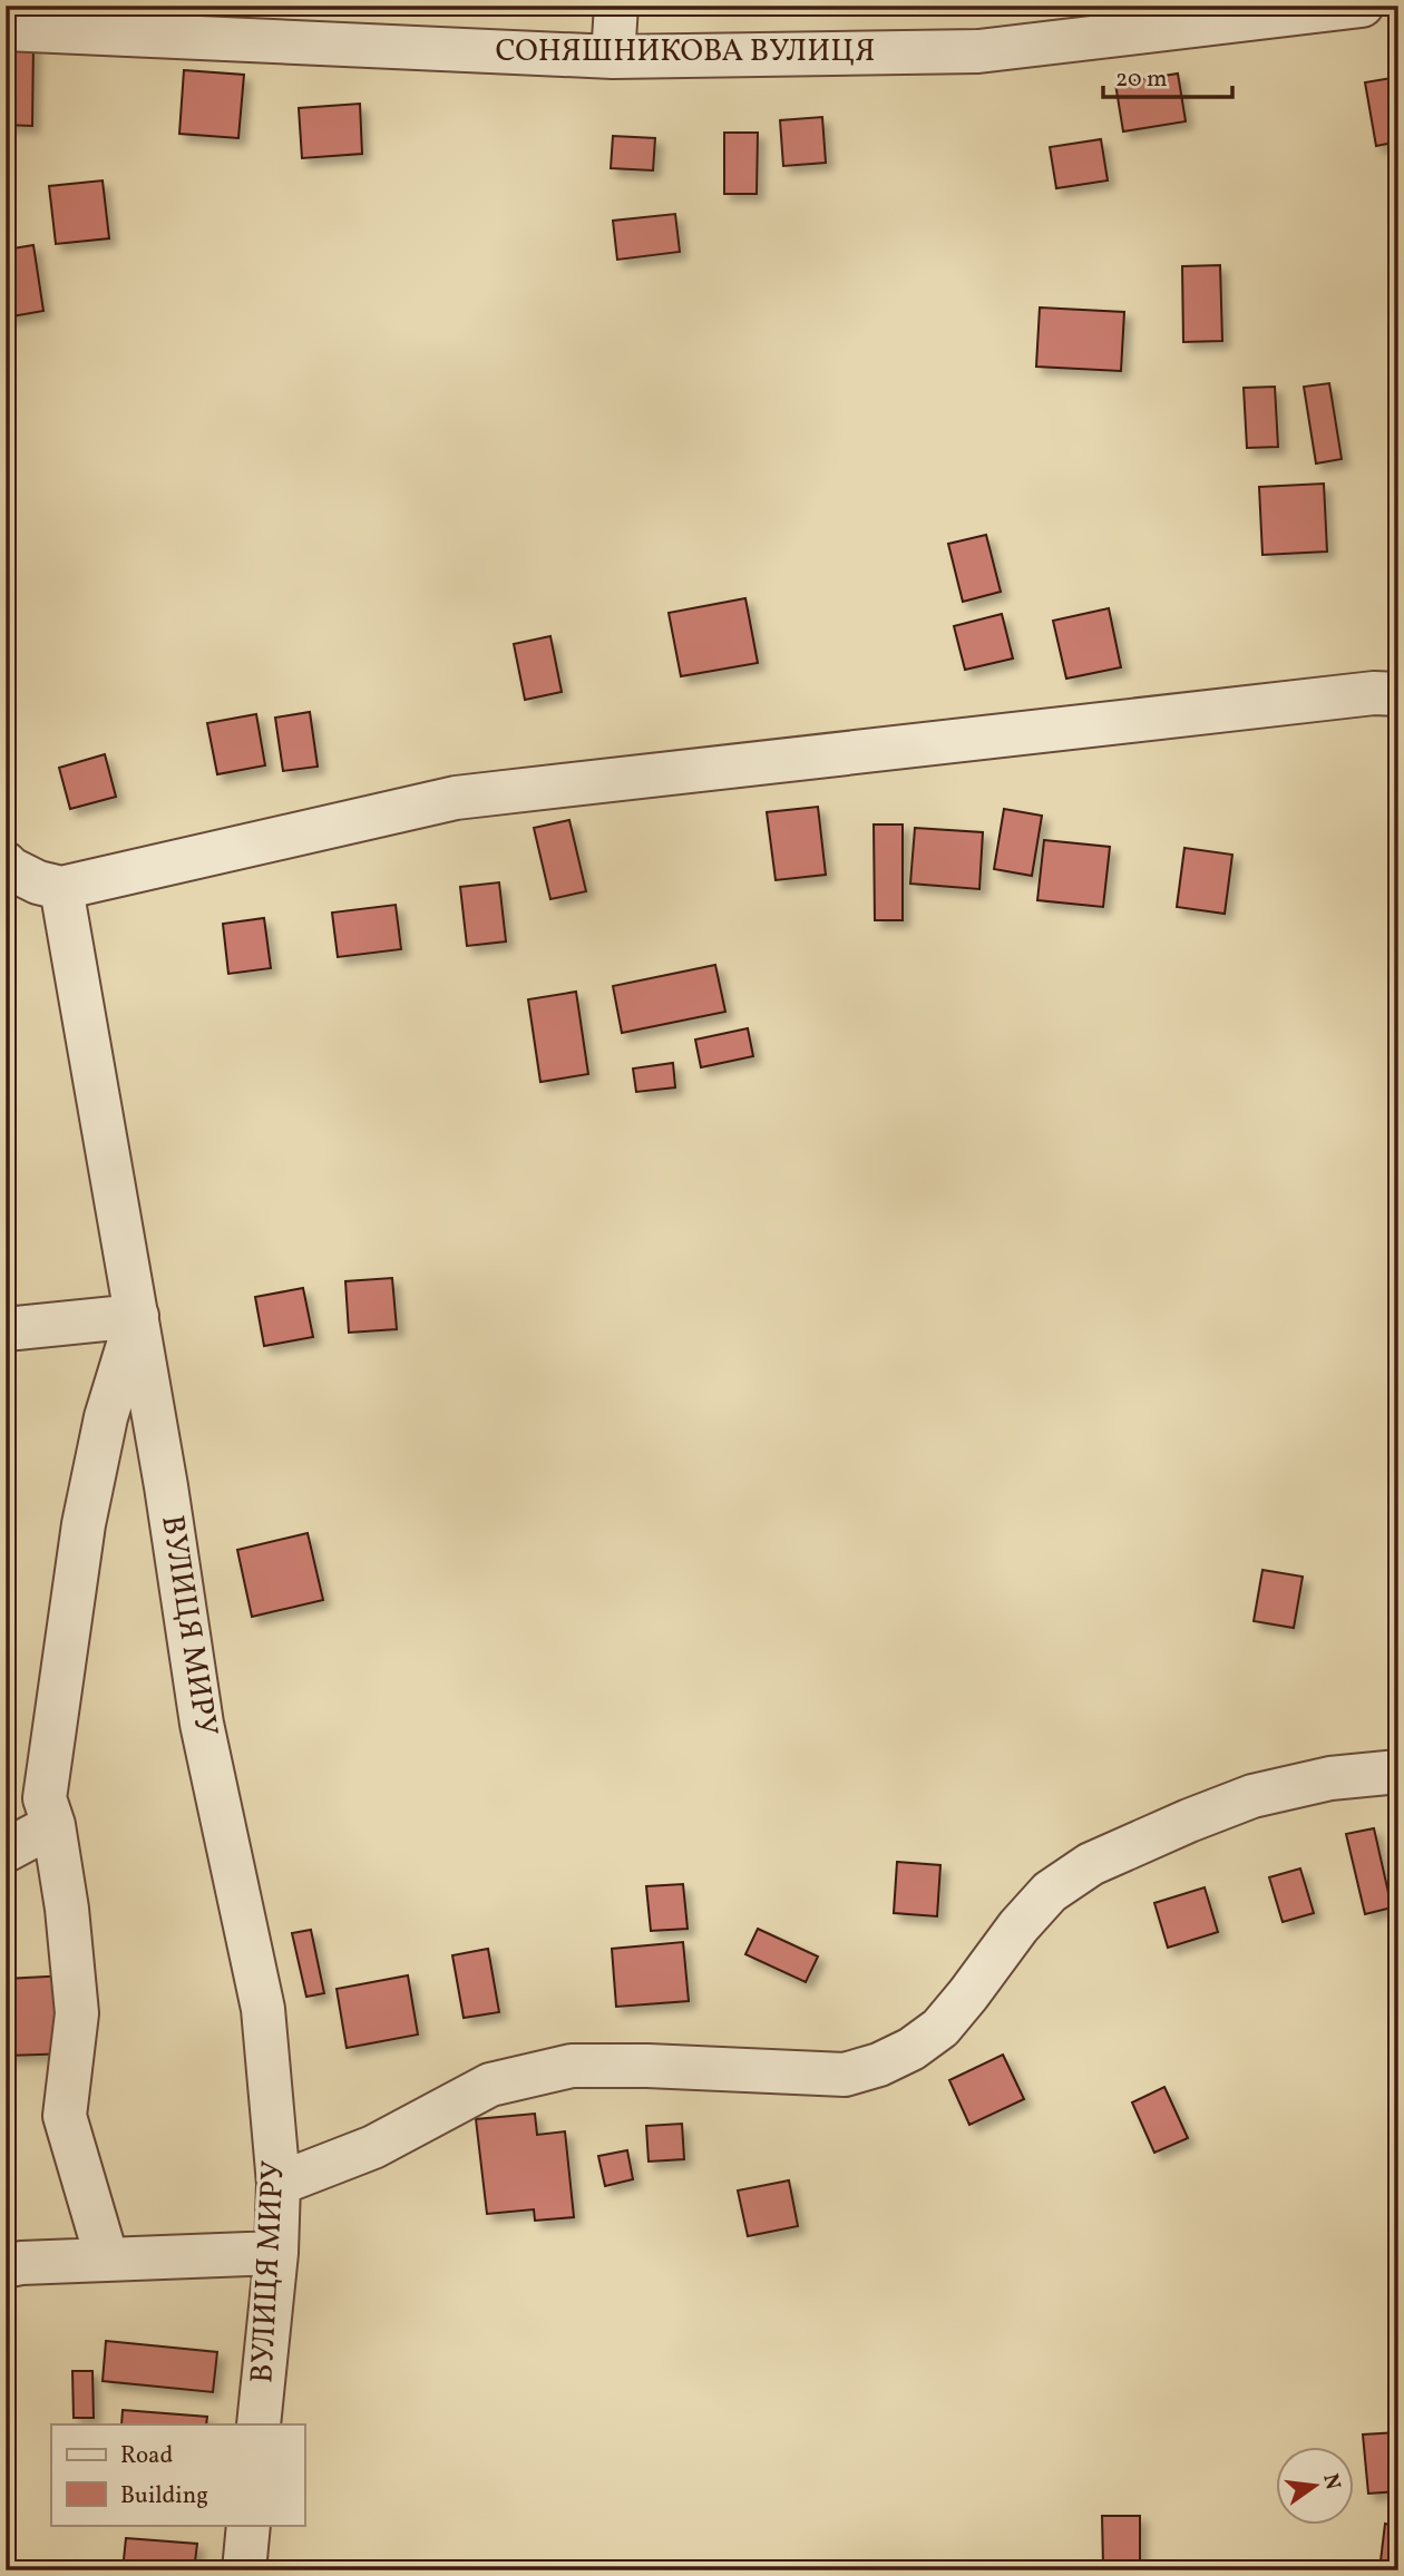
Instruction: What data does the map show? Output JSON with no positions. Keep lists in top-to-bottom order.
{
  "streets": {
    "street": ["СОНЯШНИКОВА ВУЛИЦЯ", "ВУЛИЦЯ МИРУ"]
  },
  "legend": ["Road", "Building"],
  "scale_bar": "20 m",
  "north": "right"
}
